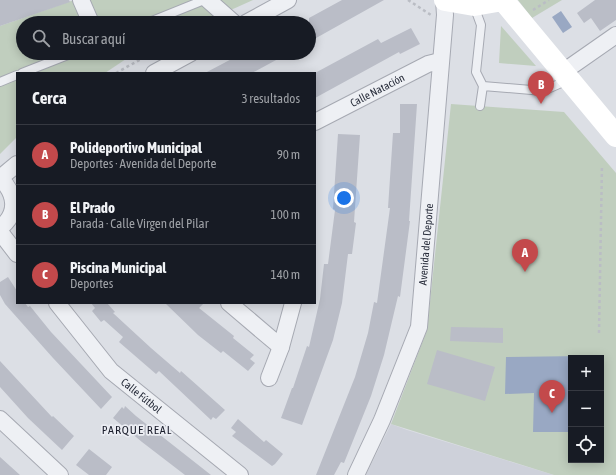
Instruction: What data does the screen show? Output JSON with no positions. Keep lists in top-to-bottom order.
{
  "streets": {
    "street": ["Calle Natación", "Avenida del Deporte", "Calle Fútbol"]
  },
  "crossings": [
    ["Calle Natación", "Avenida del Deporte"]
  ],
  "districts": ["PARQUE REAL"],
  "page": {
    "search": "Buscar aquí",
    "pins": ["B", "A", "C"],
    "heading": ["Cerca", "3 resultados"],
    "list": [
      {
        "mark": "A",
        "name": "Polideportivo Municipal",
        "note": "Deportes · Avenida del Deporte",
        "value": "90 m"
      },
      {
        "mark": "B",
        "name": "El Prado",
        "note": "Parada · Calle Virgen del Pilar",
        "value": "100 m"
      },
      {
        "mark": "C",
        "name": "Piscina Municipal",
        "note": "Deportes",
        "value": "140 m"
      }
    ],
    "map_buttons": ["+", "−"]
  }
}
